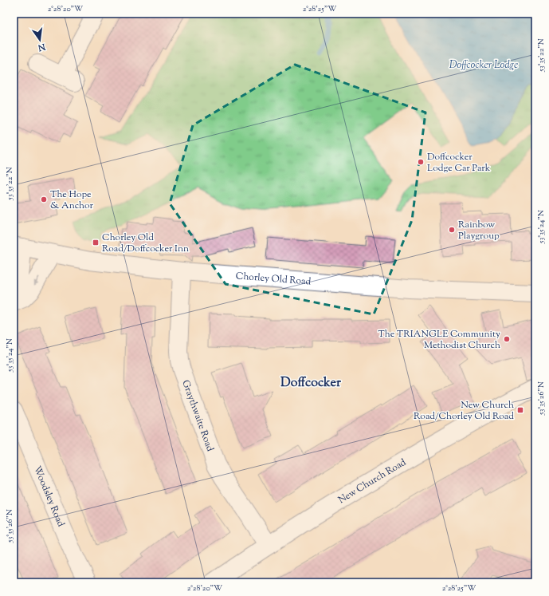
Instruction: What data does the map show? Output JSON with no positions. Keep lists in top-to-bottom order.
{
  "streets": {
    "street": [
      "Chorley Old Road",
      "Graythwaite Road",
      "New Church Road",
      "Woodsley Road"
    ]
  },
  "crossings": [
    ["Chorley Old Road", "Graythwaite Road"],
    ["Graythwaite Road", "New Church Road"]
  ],
  "districts": ["Doffcocker"],
  "water": ["Doffcocker Lodge"],
  "places": {
    "other": [
      "Doffcocker Lodge Car Park",
      "The Hope & Anchor",
      "Rainbow Playgroup",
      "The TRIANGLE Community Methodist Church"
    ],
    "transit": ["Chorley Old Road/Doffcocker Inn", "New Church Road/Chorley Old Road"]
  },
  "north": "bottom",
  "coordinates": [
    "2°28'20\"W",
    "2°28'25\"W",
    "53°35'22\"N",
    "53°35'24\"N",
    "53°35'26\"N"
  ]
}
